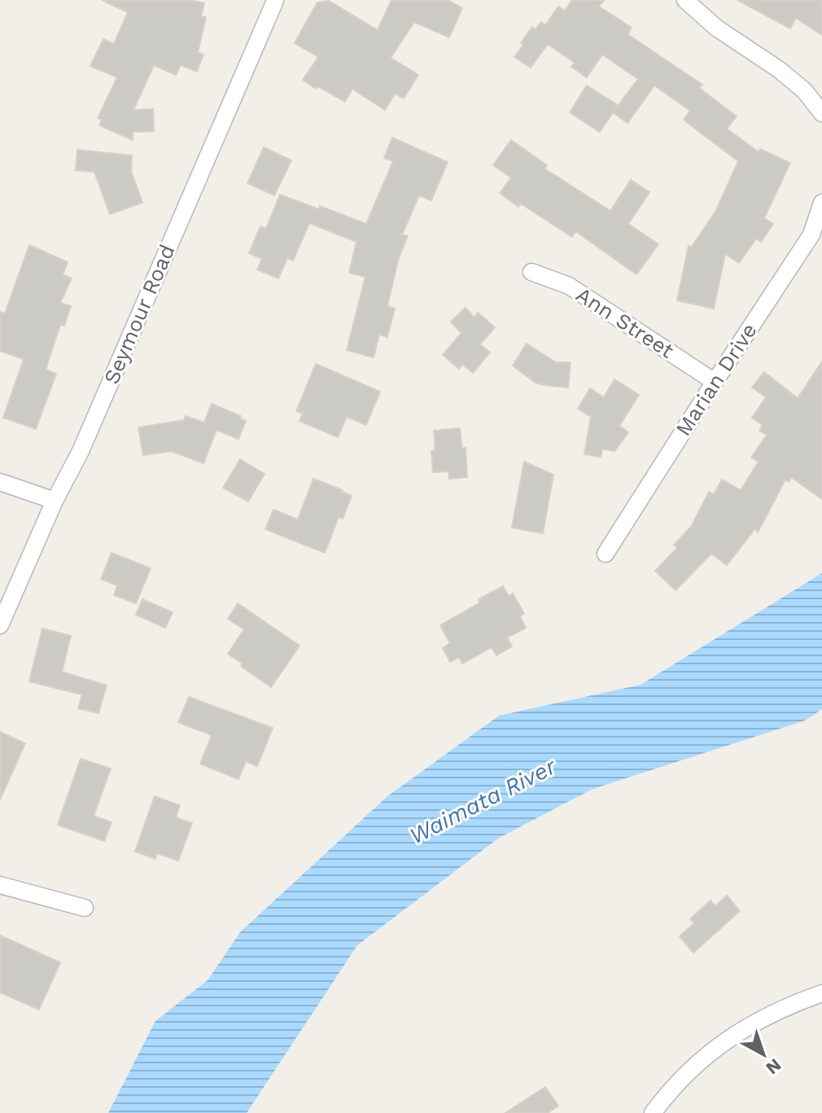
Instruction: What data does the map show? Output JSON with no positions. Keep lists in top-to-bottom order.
{
  "streets": {
    "street": ["Seymour Road", "Ann Street", "Marian Drive"]
  },
  "crossings": [
    ["Ann Street", "Marian Drive"]
  ],
  "water": ["Waimata River"],
  "north": "bottom right"
}
